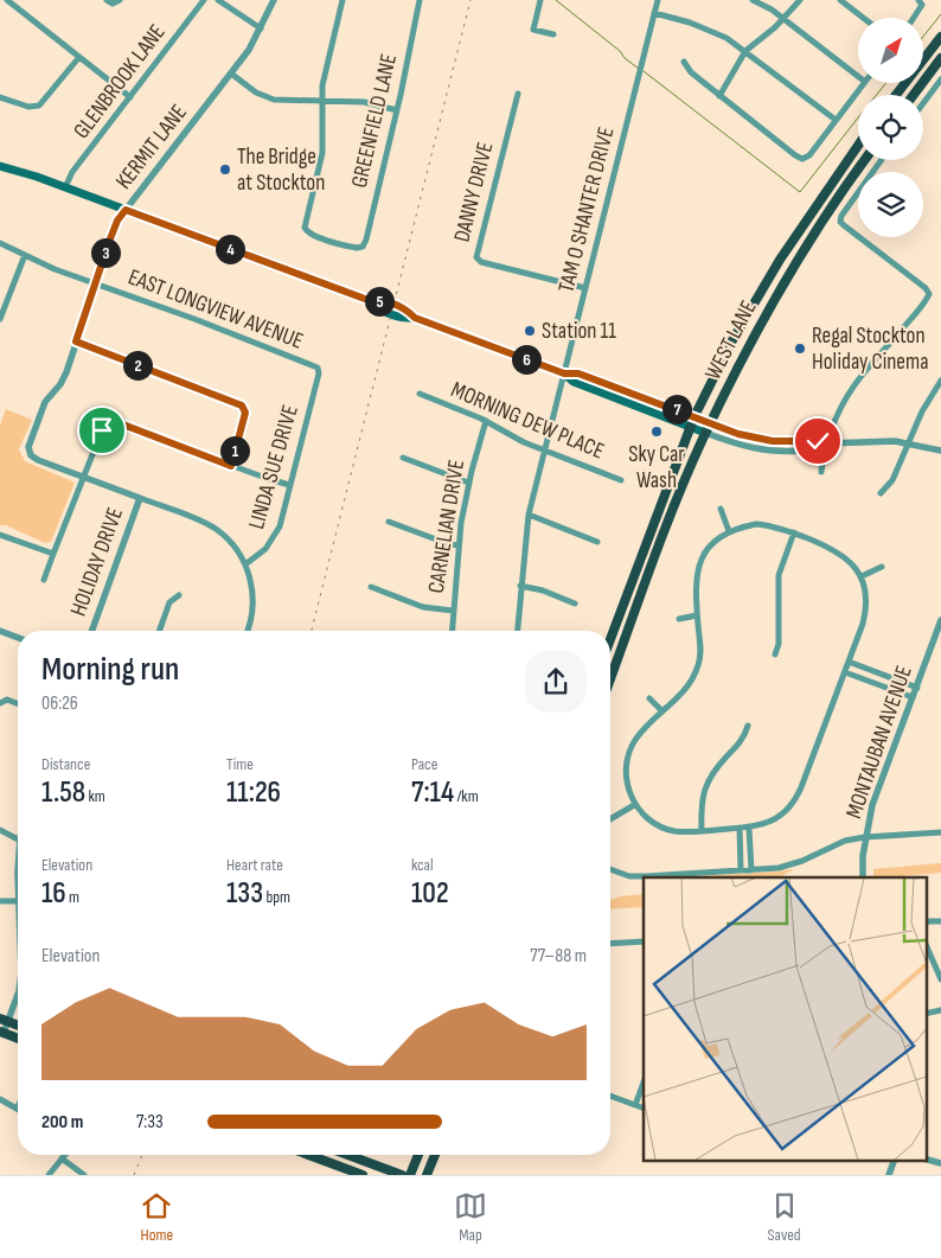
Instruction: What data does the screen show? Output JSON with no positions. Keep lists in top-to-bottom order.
{
  "streets": {
    "main road": ["WEST LANE"],
    "street": [
      "GLENBROOK LANE",
      "GREENFIELD LANE",
      "KERMIT LANE",
      "DANNY DRIVE",
      "TAM O SHANTER DRIVE",
      "EAST LONGVIEW AVENUE",
      "MORNING DEW PLACE",
      "LINDA SUE DRIVE",
      "CARNELIAN DRIVE",
      "HOLIDAY DRIVE",
      "MONTAUBAN AVENUE"
    ]
  },
  "crossings": [
    ["KERMIT LANE", "EAST LONGVIEW AVENUE"],
    ["DANNY DRIVE", "TAM O SHANTER DRIVE"],
    ["TAM O SHANTER DRIVE", "MORNING DEW PLACE"],
    ["EAST LONGVIEW AVENUE", "LINDA SUE DRIVE"],
    ["MORNING DEW PLACE", "CARNELIAN DRIVE"]
  ],
  "places": [
    "The Bridge at Stockton",
    "Station 11",
    "Regal Stockton Holiday Cinema",
    "Sky Car Wash"
  ],
  "north": "top right",
  "page": {
    "pins": [
      "4",
      "3",
      "5",
      "6",
      "2",
      "7",
      "1"
    ],
    "heading": ["Morning run", "06:26"],
    "stats": [
      ["Distance", "1.58 km"],
      ["Time", "11:26"],
      ["Pace", "7:14 /km"],
      ["Elevation", "16 m"],
      ["Heart rate", "133 bpm"],
      ["kcal", "102"]
    ],
    "chart": ["Elevation", "77–88 m"],
    "list": [
      {
        "name": "200 m",
        "note": "7:33"
      }
    ],
    "tabs": ["Home", "Map", "Saved"]
  }
}
